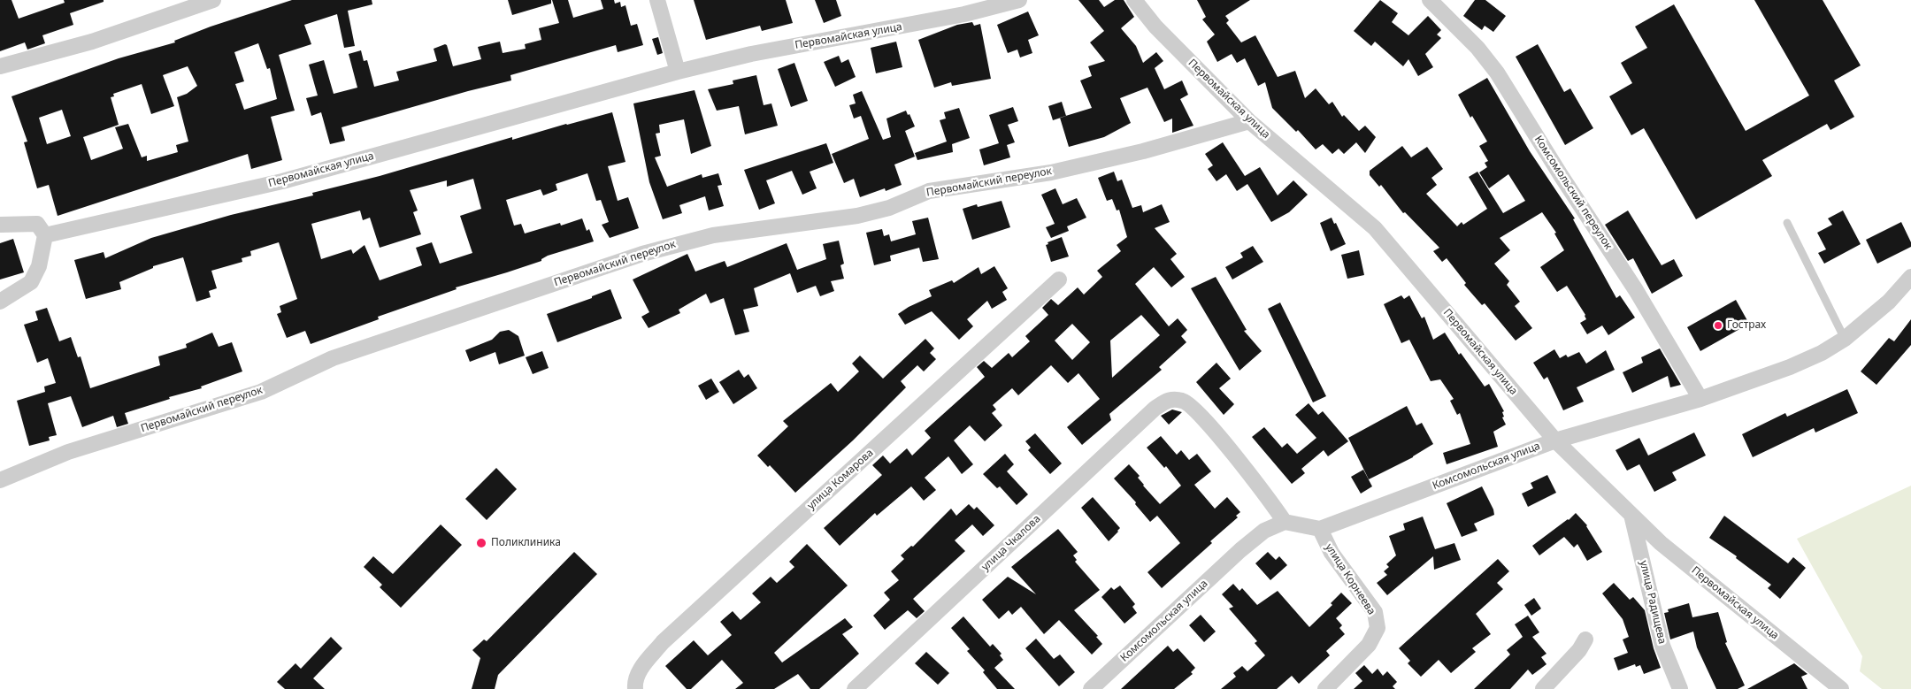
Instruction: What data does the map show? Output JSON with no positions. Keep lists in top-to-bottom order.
{
  "streets": {
    "street": [
      "Первомайская улица",
      "Первомайский переулок",
      "Комсомольский переулок",
      "Комсомольская улица",
      "улица Комарова",
      "улица Чкалова",
      "улица Корнеева",
      "улица Радищева"
    ]
  },
  "crossings": [
    ["Первомайская улица", "Первомайский переулок"],
    ["Первомайская улица", "Комсомольская улица"],
    ["Первомайская улица", "улица Радищева"],
    ["Комсомольский переулок", "Комсомольская улица"],
    ["Комсомольская улица", "улица Чкалова"],
    ["Комсомольская улица", "улица Корнеева"]
  ],
  "places": ["Гострах", "Поликлиника"]
}
